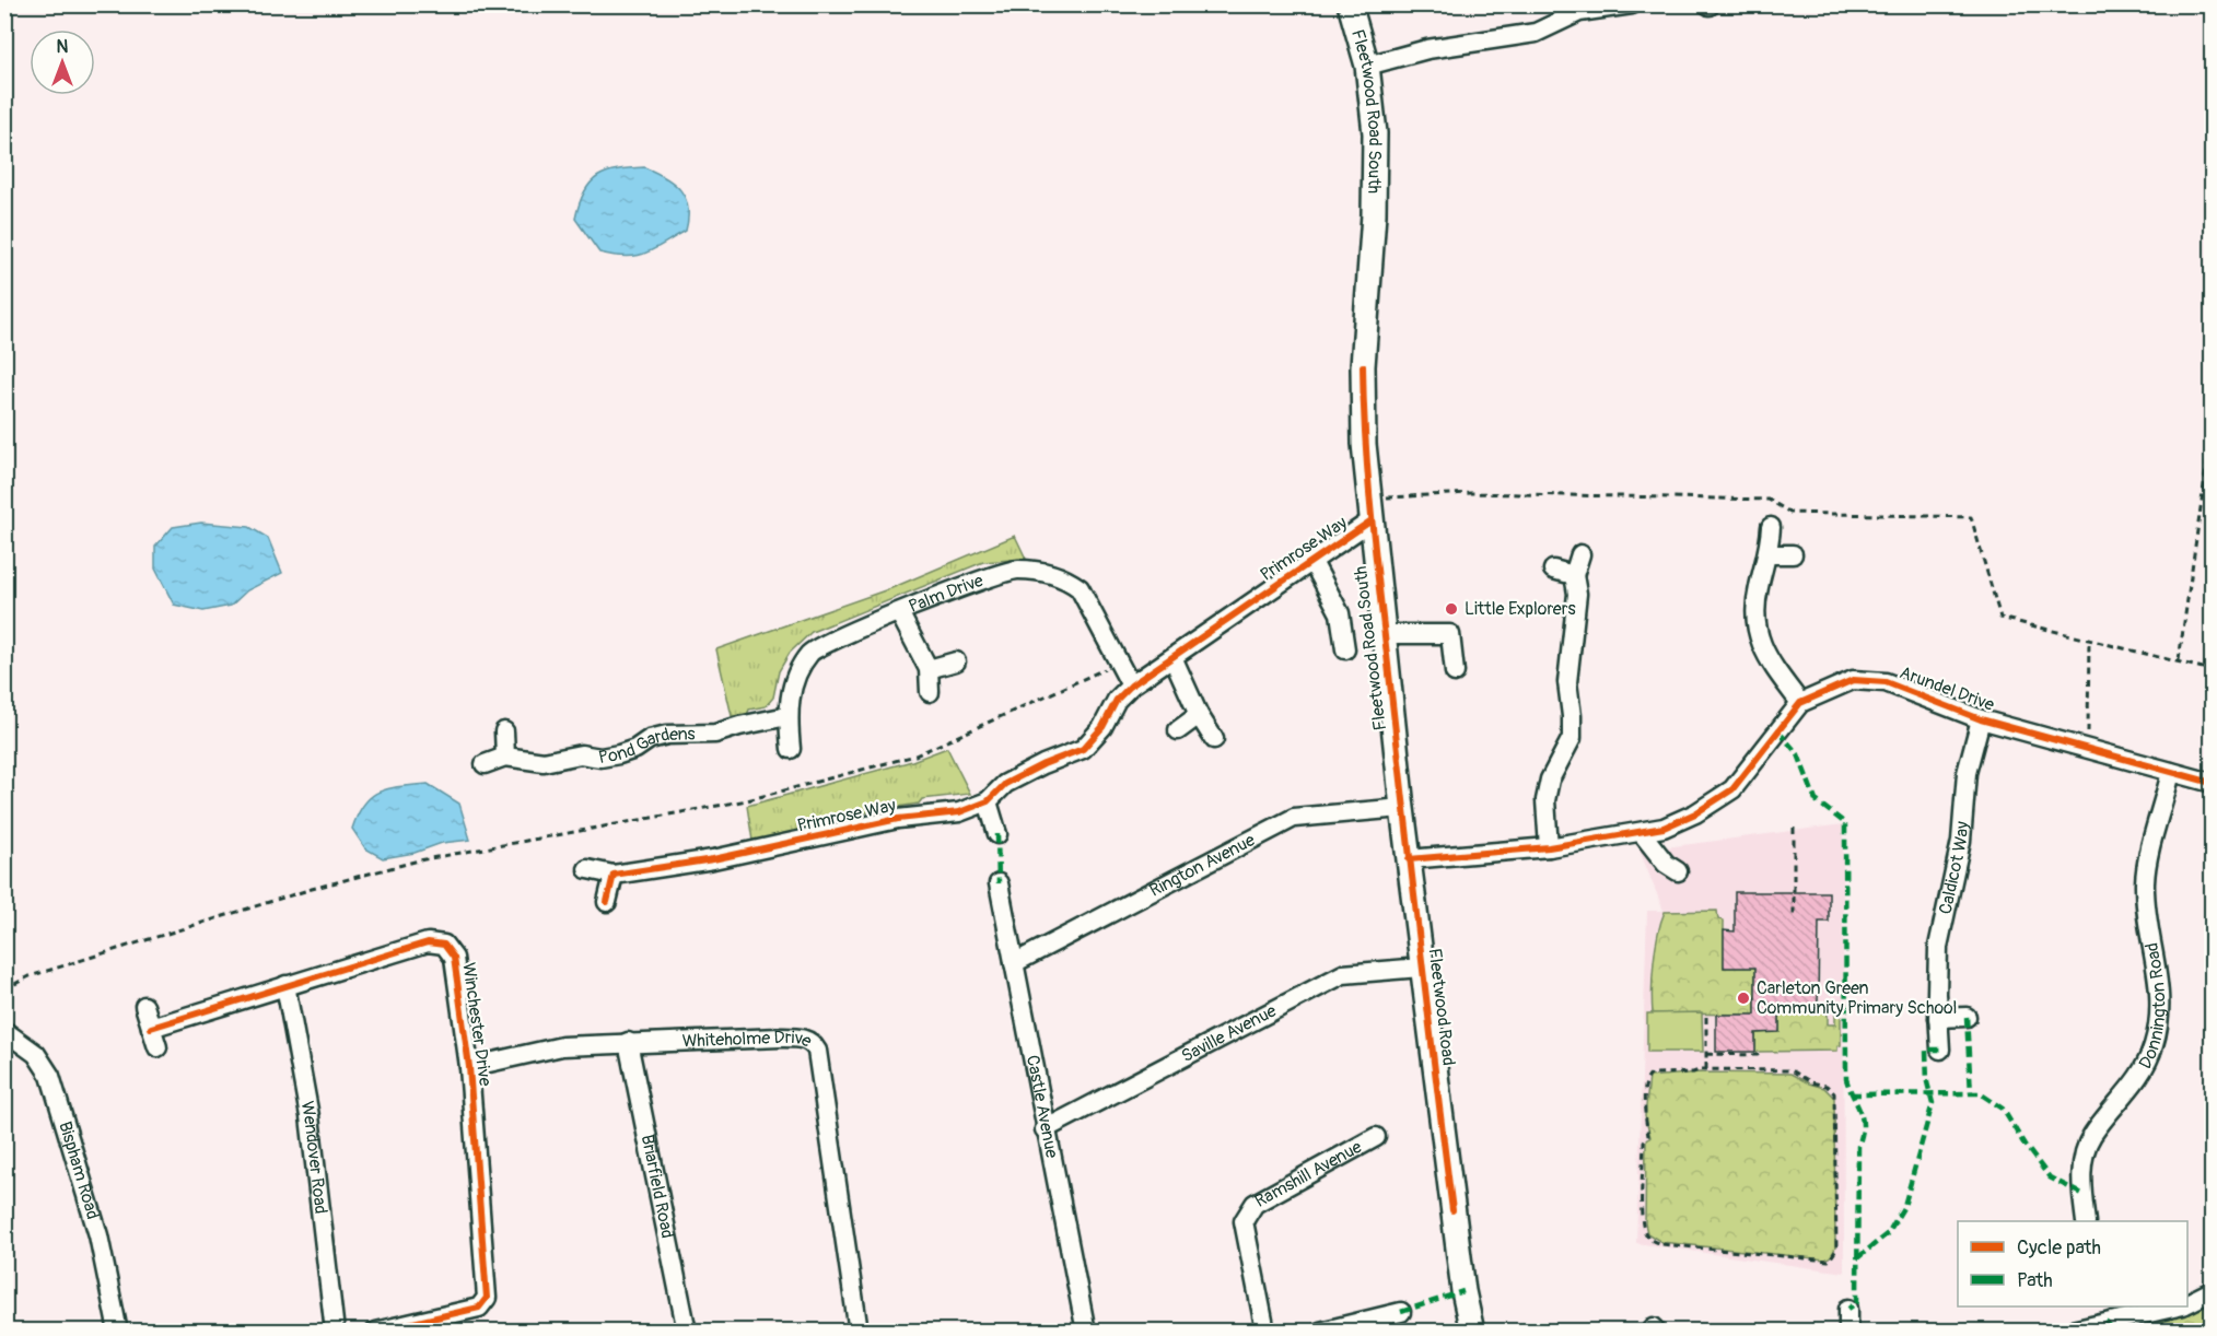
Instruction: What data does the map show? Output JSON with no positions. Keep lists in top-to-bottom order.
{
  "streets": {
    "main road": ["Fleetwood Road South", "Fleetwood Road"],
    "street": [
      "Primrose Way",
      "Palm Drive",
      "Arundel Drive",
      "Pond Gardens",
      "Rington Avenue",
      "Caldicot Way",
      "Donnington Road",
      "Winchester Drive",
      "Saville Avenue",
      "Whiteholme Drive",
      "Castle Avenue",
      "Wendover Road",
      "Bispham Road",
      "Ramshill Avenue",
      "Briarfield Road"
    ]
  },
  "crossings": [
    ["Fleetwood Road South", "Primrose Way"],
    ["Fleetwood Road South", "Rington Avenue"],
    ["Fleetwood Road South", "Fleetwood Road"],
    ["Primrose Way", "Palm Drive"],
    ["Palm Drive", "Pond Gardens"],
    ["Arundel Drive", "Caldicot Way"],
    ["Arundel Drive", "Donnington Road"],
    ["Arundel Drive", "Fleetwood Road"],
    ["Rington Avenue", "Fleetwood Road"],
    ["Rington Avenue", "Castle Avenue"],
    ["Fleetwood Road", "Saville Avenue"],
    ["Winchester Drive", "Whiteholme Drive"],
    ["Winchester Drive", "Wendover Road"],
    ["Saville Avenue", "Castle Avenue"],
    ["Whiteholme Drive", "Briarfield Road"]
  ],
  "places": ["Little Explorers", "Carleton Green Community Primary School"],
  "legend": ["Cycle path", "Path"],
  "north": "top"
}
